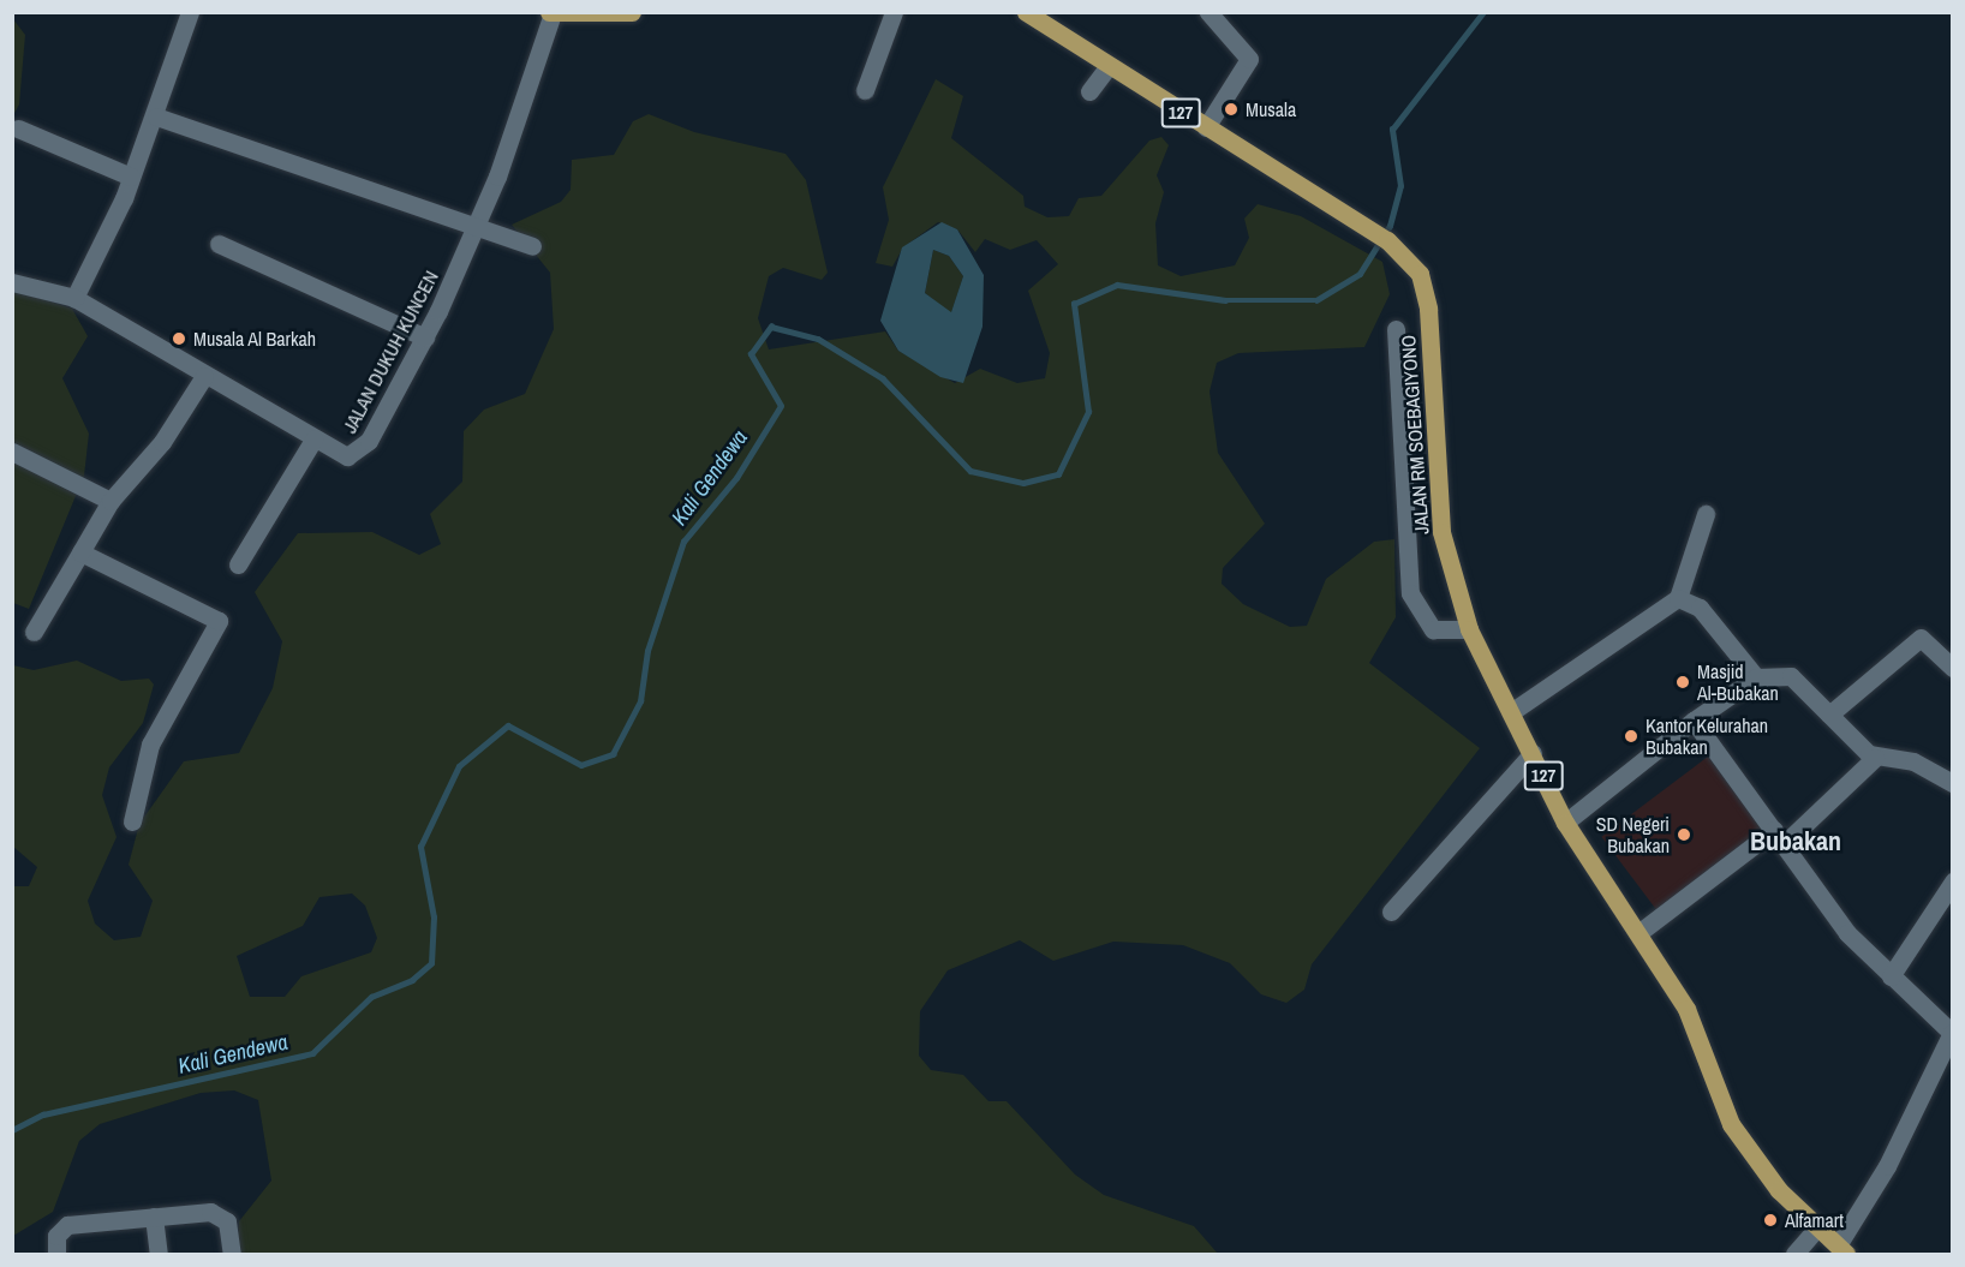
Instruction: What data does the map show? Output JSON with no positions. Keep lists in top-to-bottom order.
{
  "streets": {
    "main road": ["127", "JALAN RM SOEBAGIYONO"],
    "street": ["JALAN DUKUH KUNCEN"]
  },
  "districts": ["Bubakan"],
  "water": ["Kali Gendewa"],
  "places": [
    "Musala",
    "Musala Al Barkah",
    "Masjid Al-Bubakan",
    "Kantor Kelurahan Bubakan",
    "SD Negeri Bubakan",
    "Alfamart"
  ]
}
